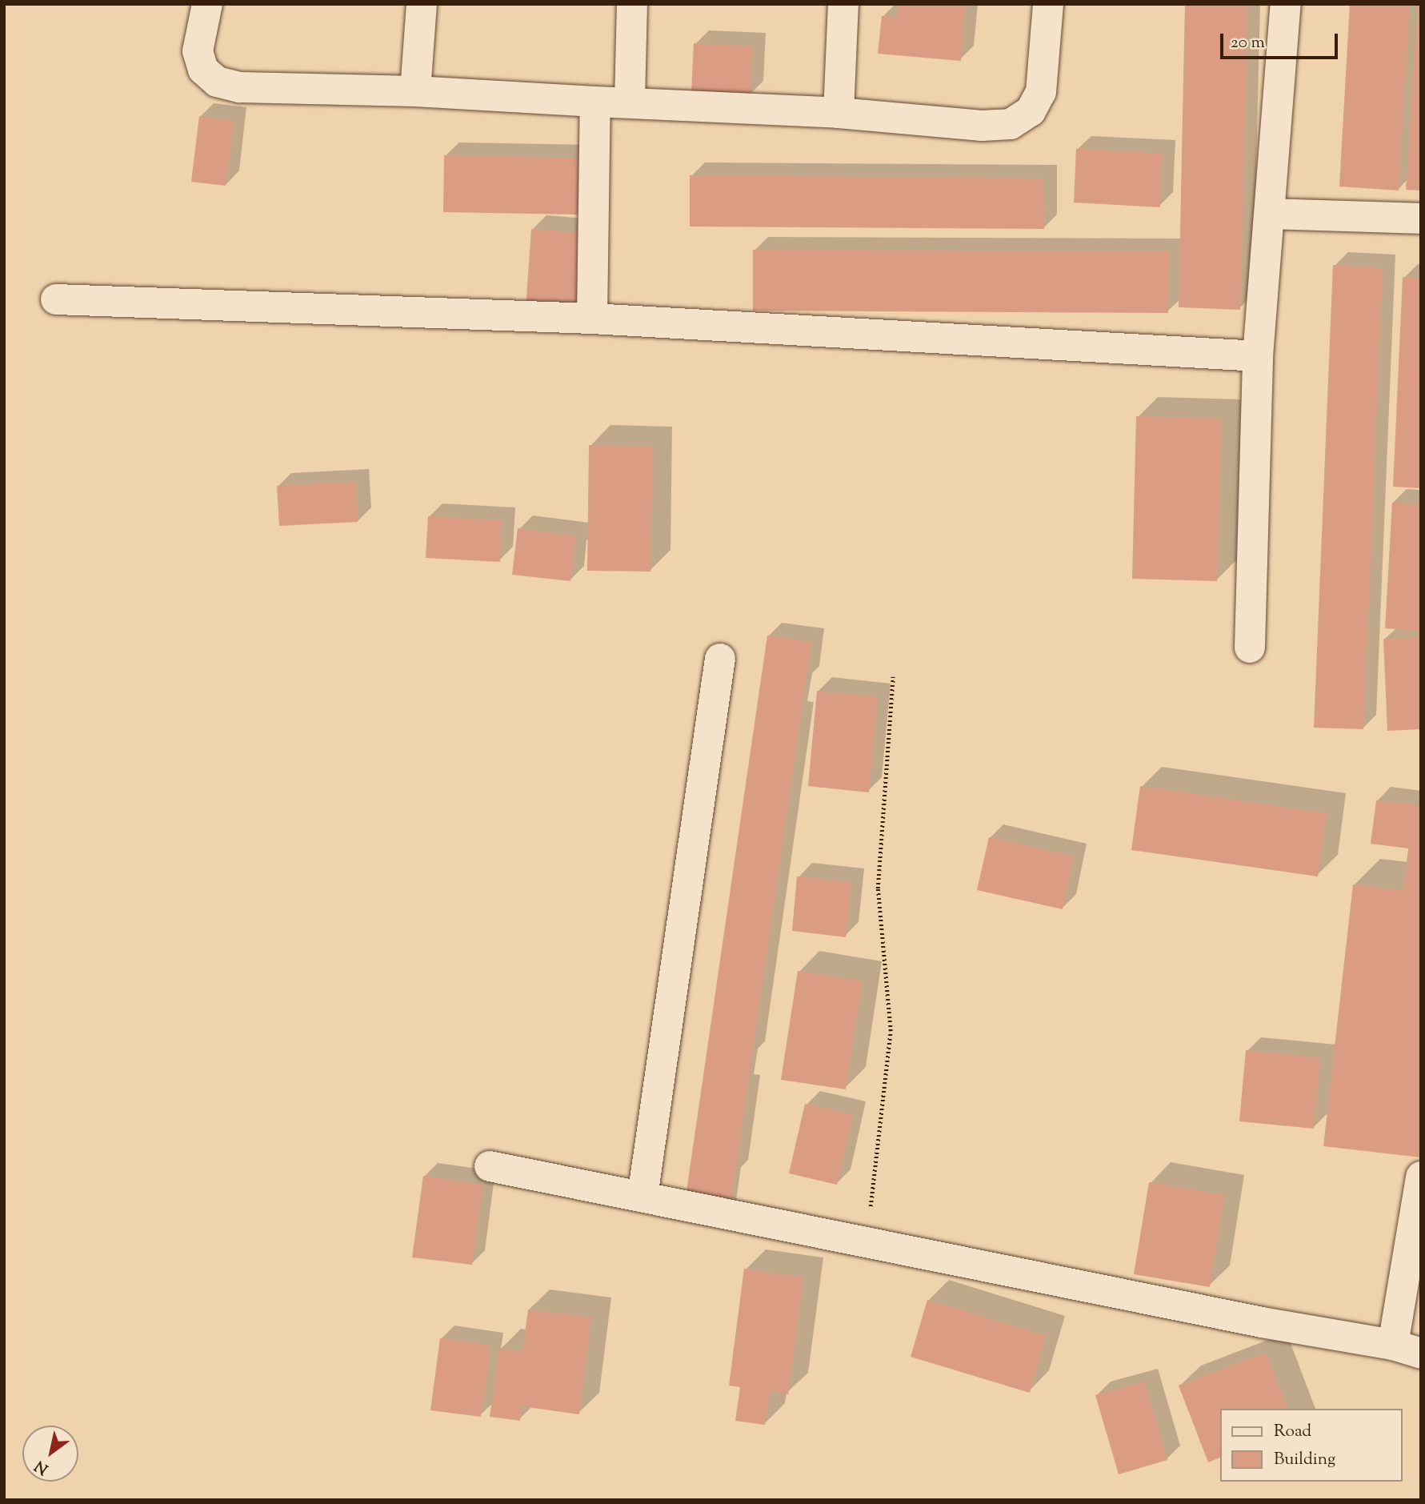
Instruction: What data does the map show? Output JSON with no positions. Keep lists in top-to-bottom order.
{
  "legend": ["Road", "Building"],
  "scale_bar": "20 m",
  "north": "bottom left"
}
